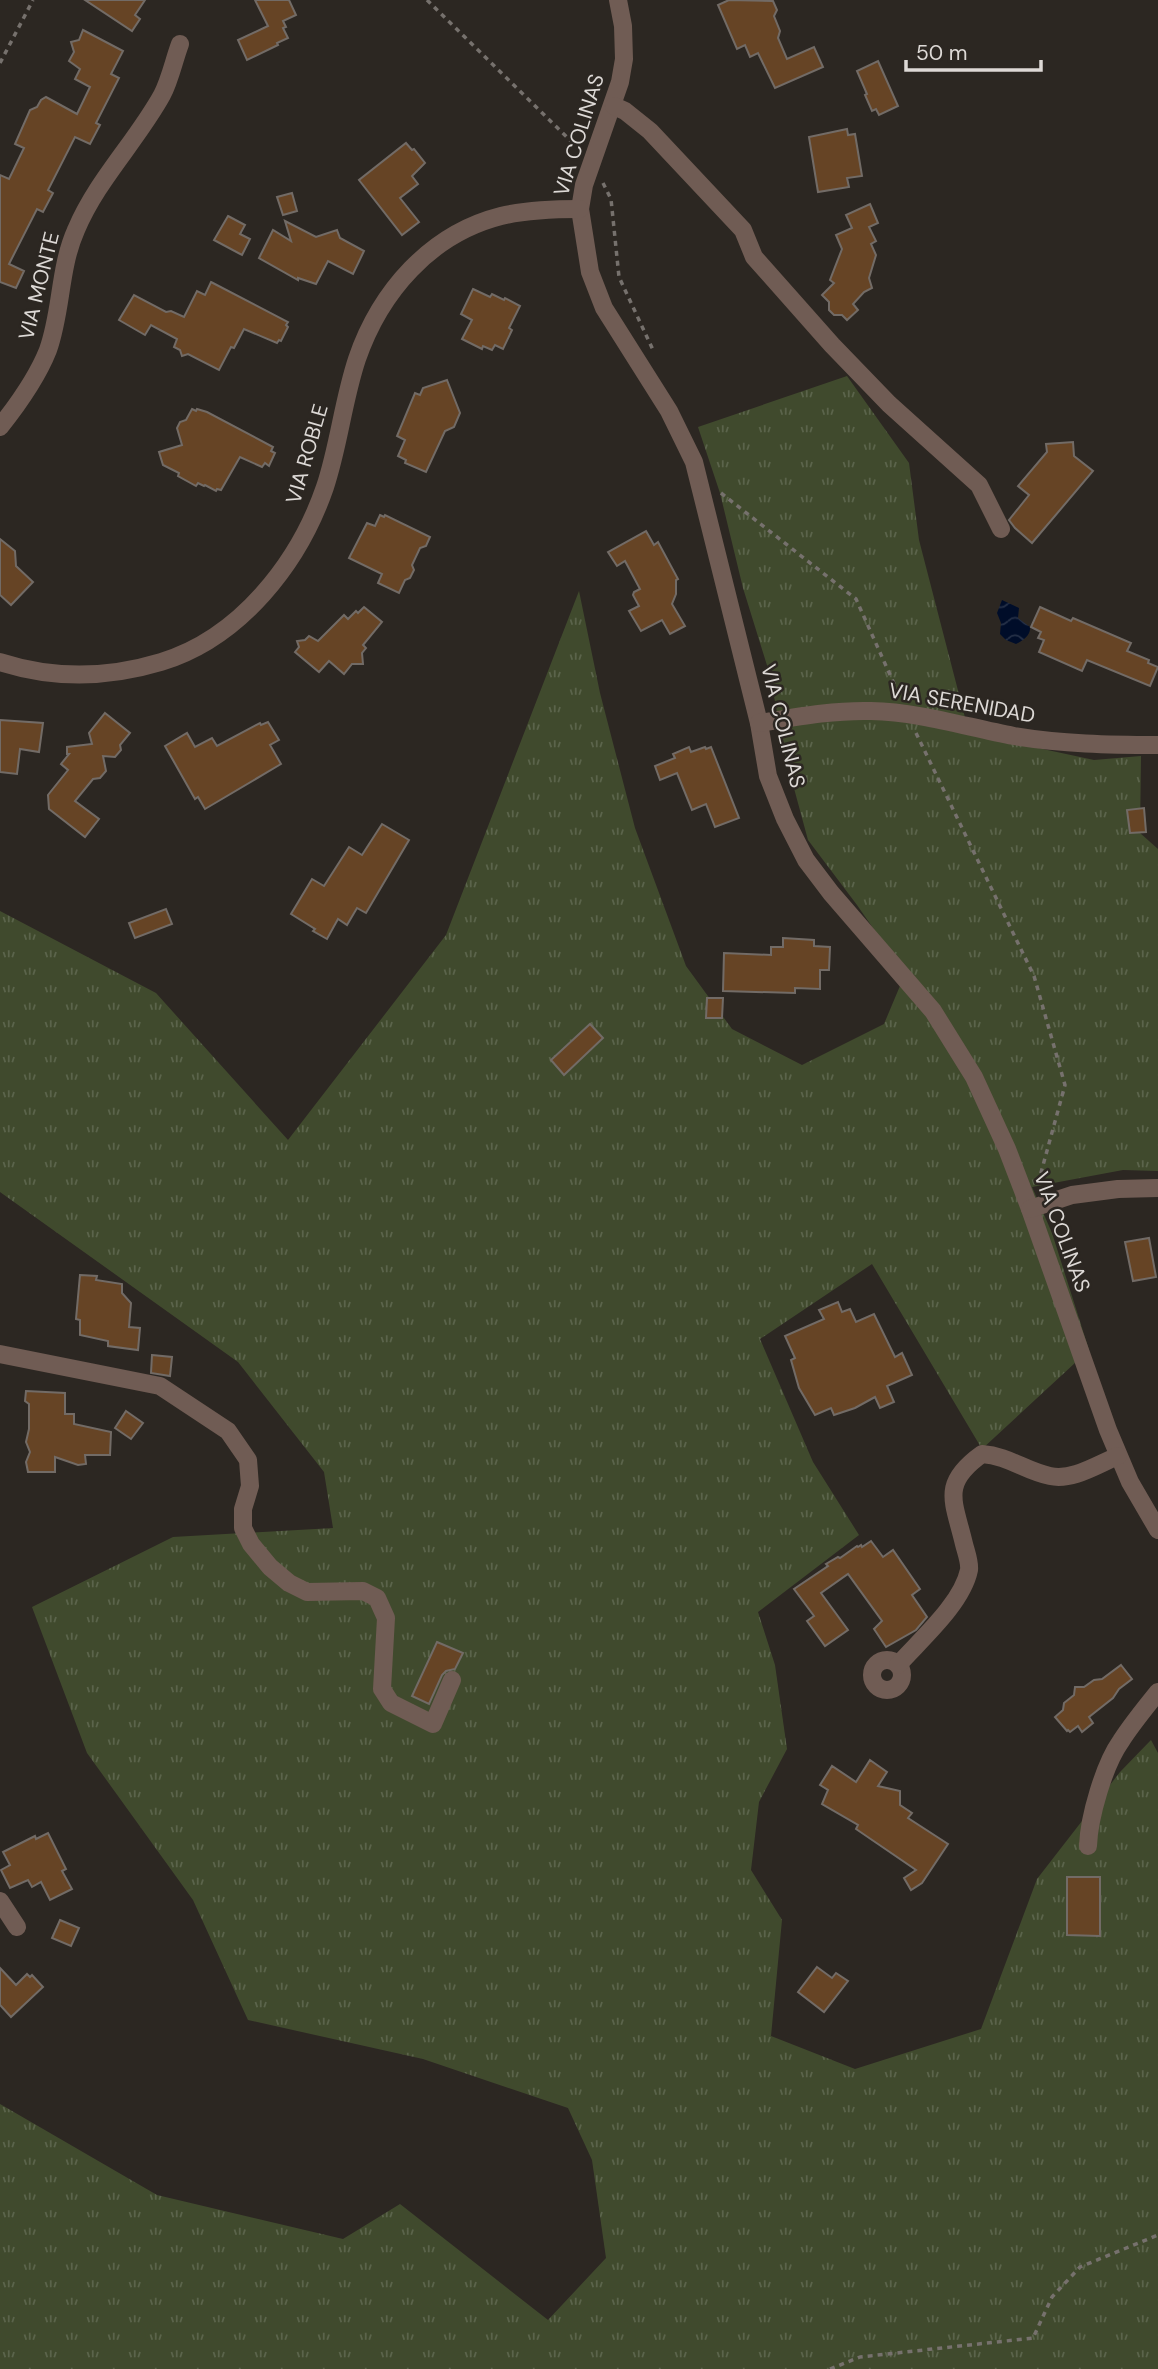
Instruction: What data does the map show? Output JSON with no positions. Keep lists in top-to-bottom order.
{
  "streets": {
    "street": [
      "VIA COLINAS",
      "VIA MONTE",
      "VIA ROBLE",
      "VIA SERENIDAD"
    ]
  },
  "crossings": [
    ["VIA COLINAS", "VIA ROBLE"],
    ["VIA COLINAS", "VIA SERENIDAD"]
  ],
  "scale_bar": "50 m"
}
